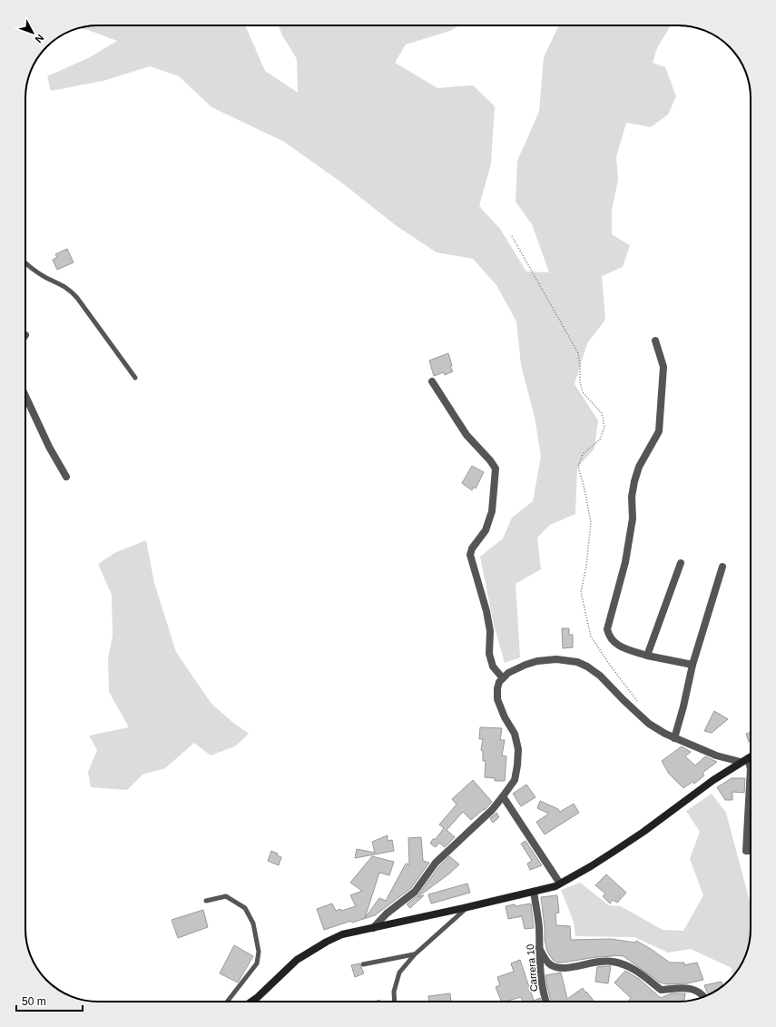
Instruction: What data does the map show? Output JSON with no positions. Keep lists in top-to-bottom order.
{
  "streets": {
    "street": ["Carrera 10"]
  },
  "scale_bar": "50 m",
  "north": "bottom right"
}
